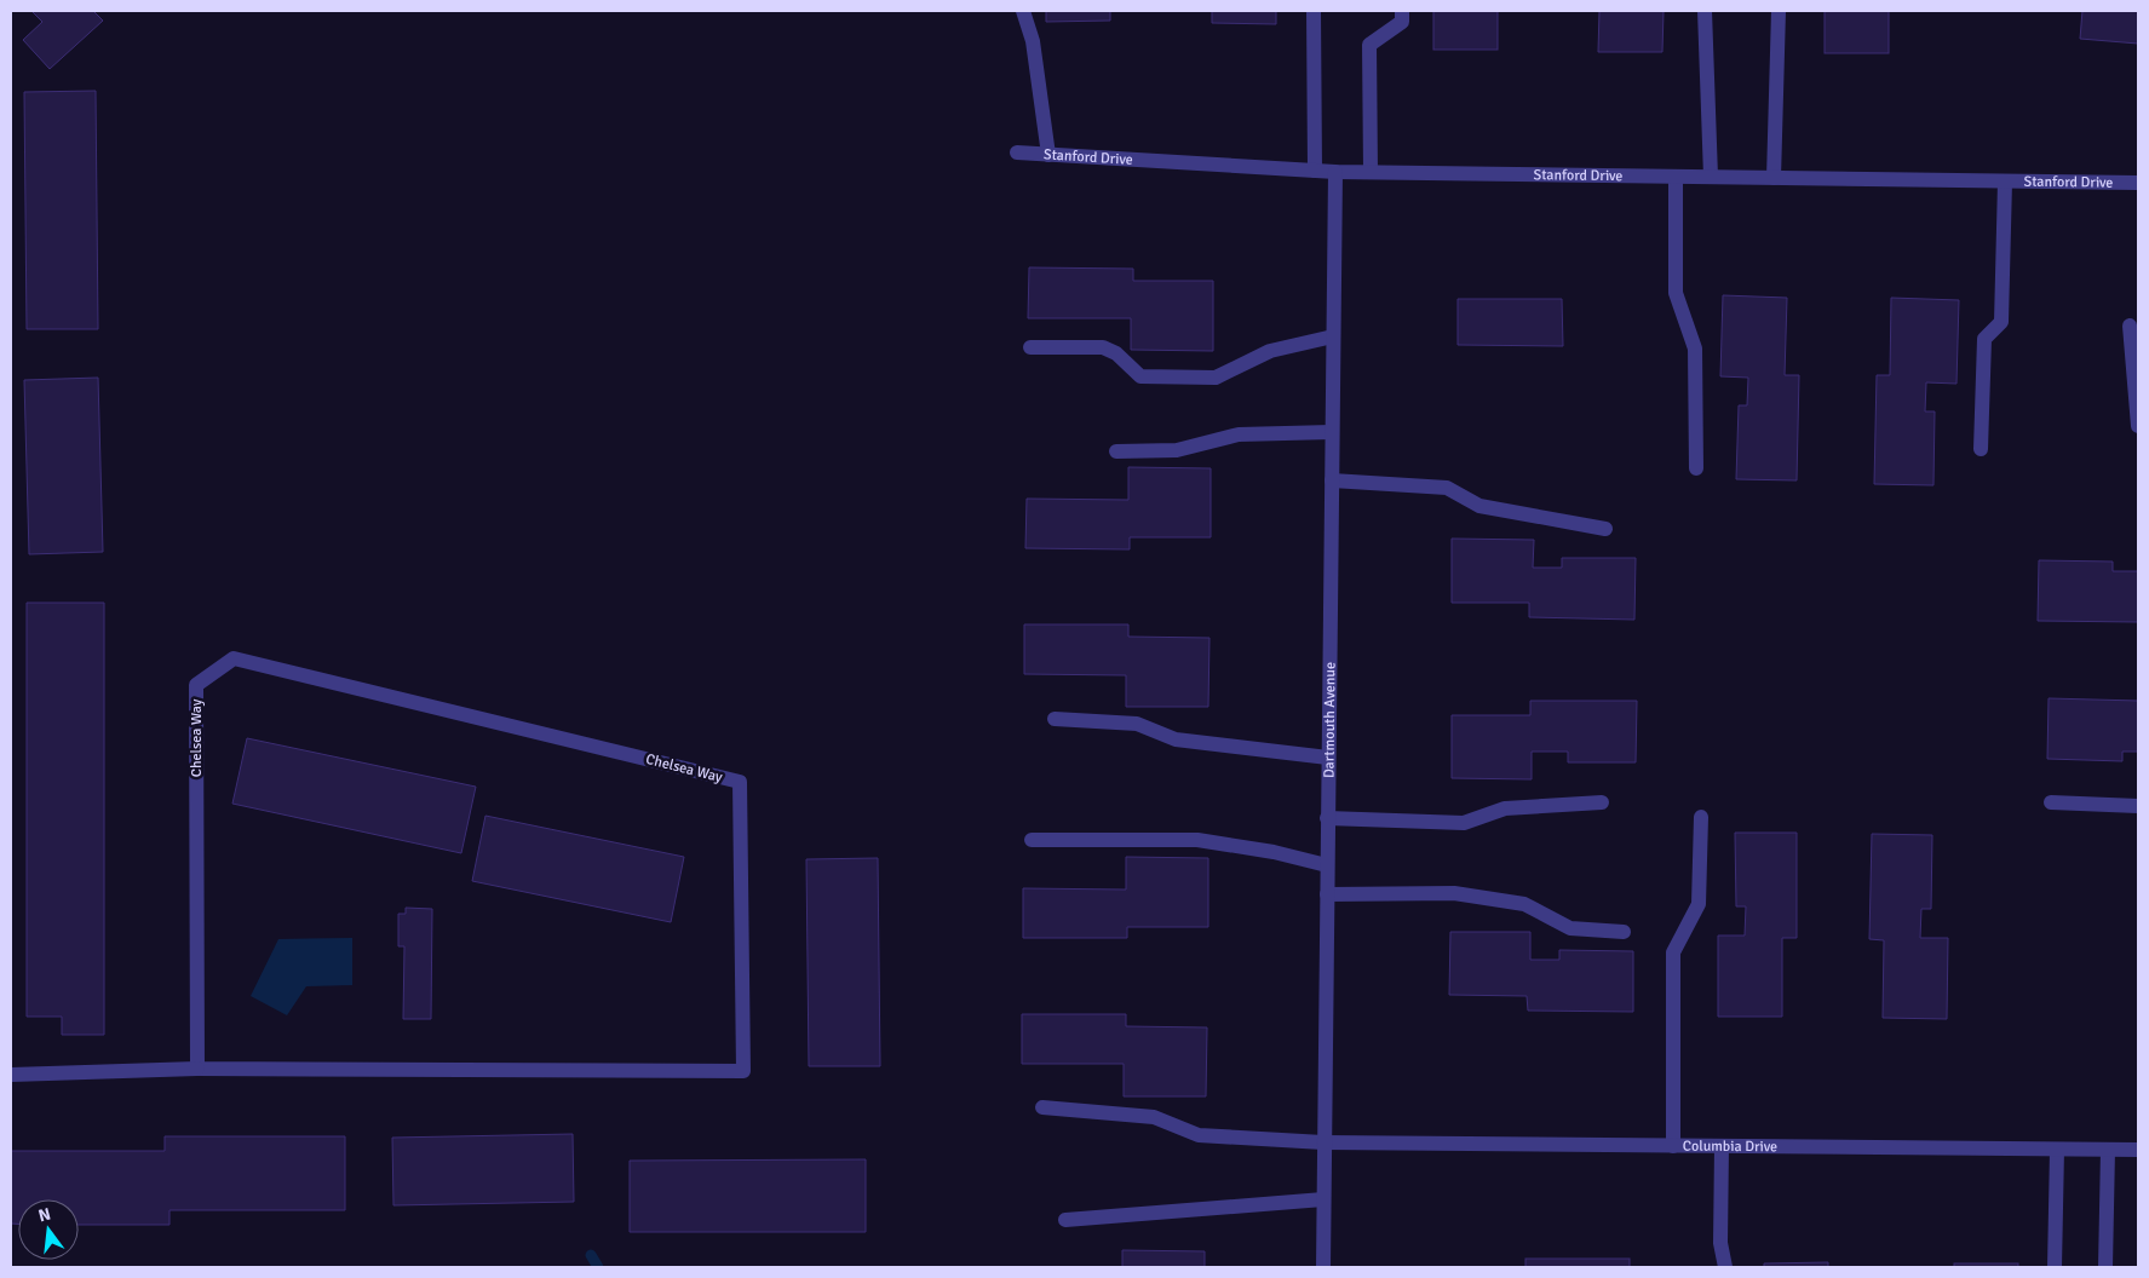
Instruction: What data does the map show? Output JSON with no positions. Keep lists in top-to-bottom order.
{
  "streets": {
    "street": [
      "Stanford Drive",
      "Dartmouth Avenue",
      "Chelsea Way",
      "Columbia Drive"
    ]
  },
  "crossings": [
    ["Stanford Drive", "Dartmouth Avenue"],
    ["Dartmouth Avenue", "Columbia Drive"]
  ],
  "north": "top"
}
